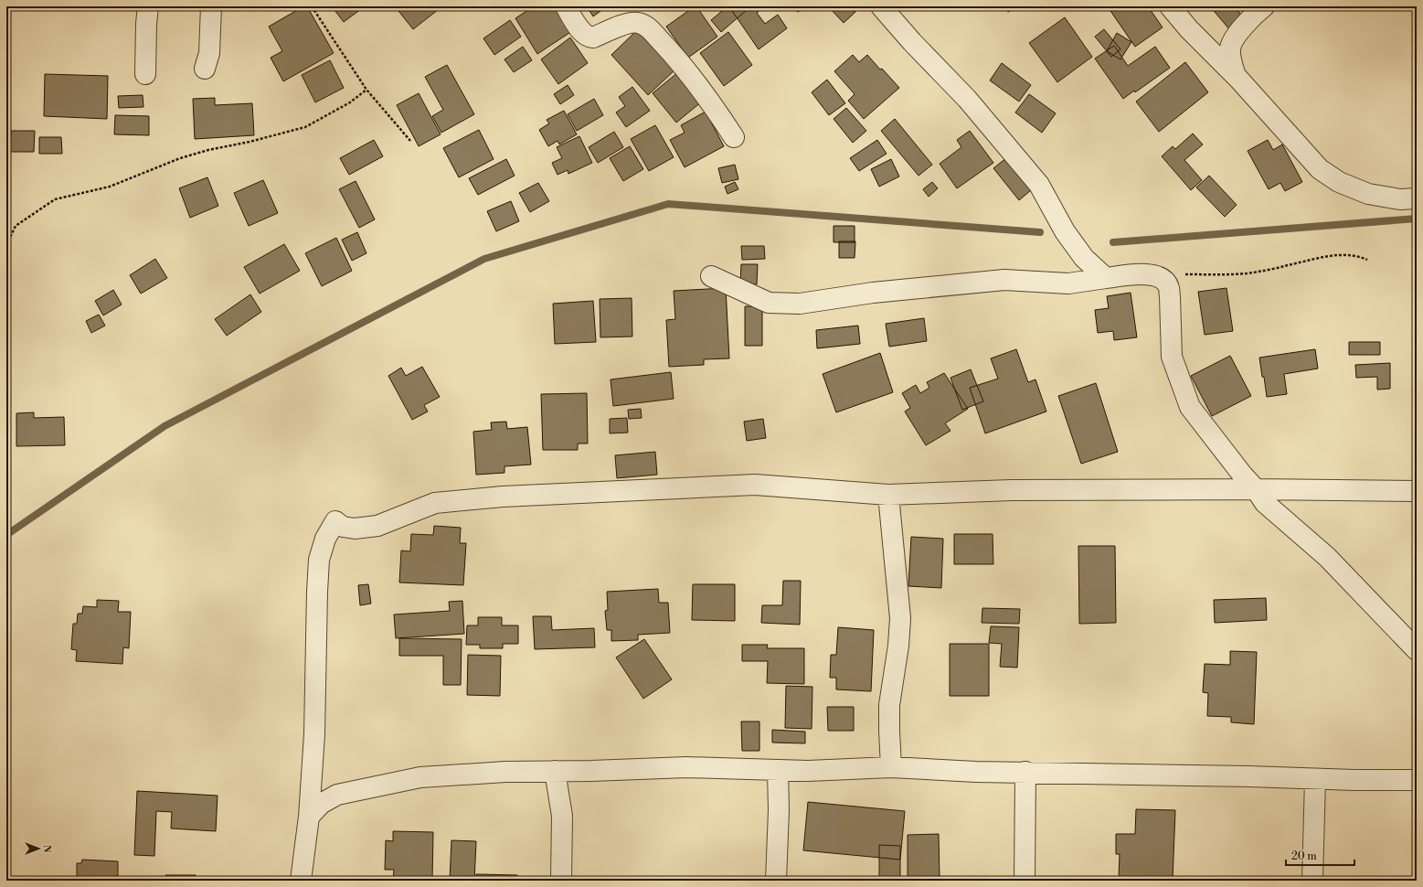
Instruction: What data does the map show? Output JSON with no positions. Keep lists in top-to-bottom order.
{
  "scale_bar": "20 m",
  "north": "right"
}
